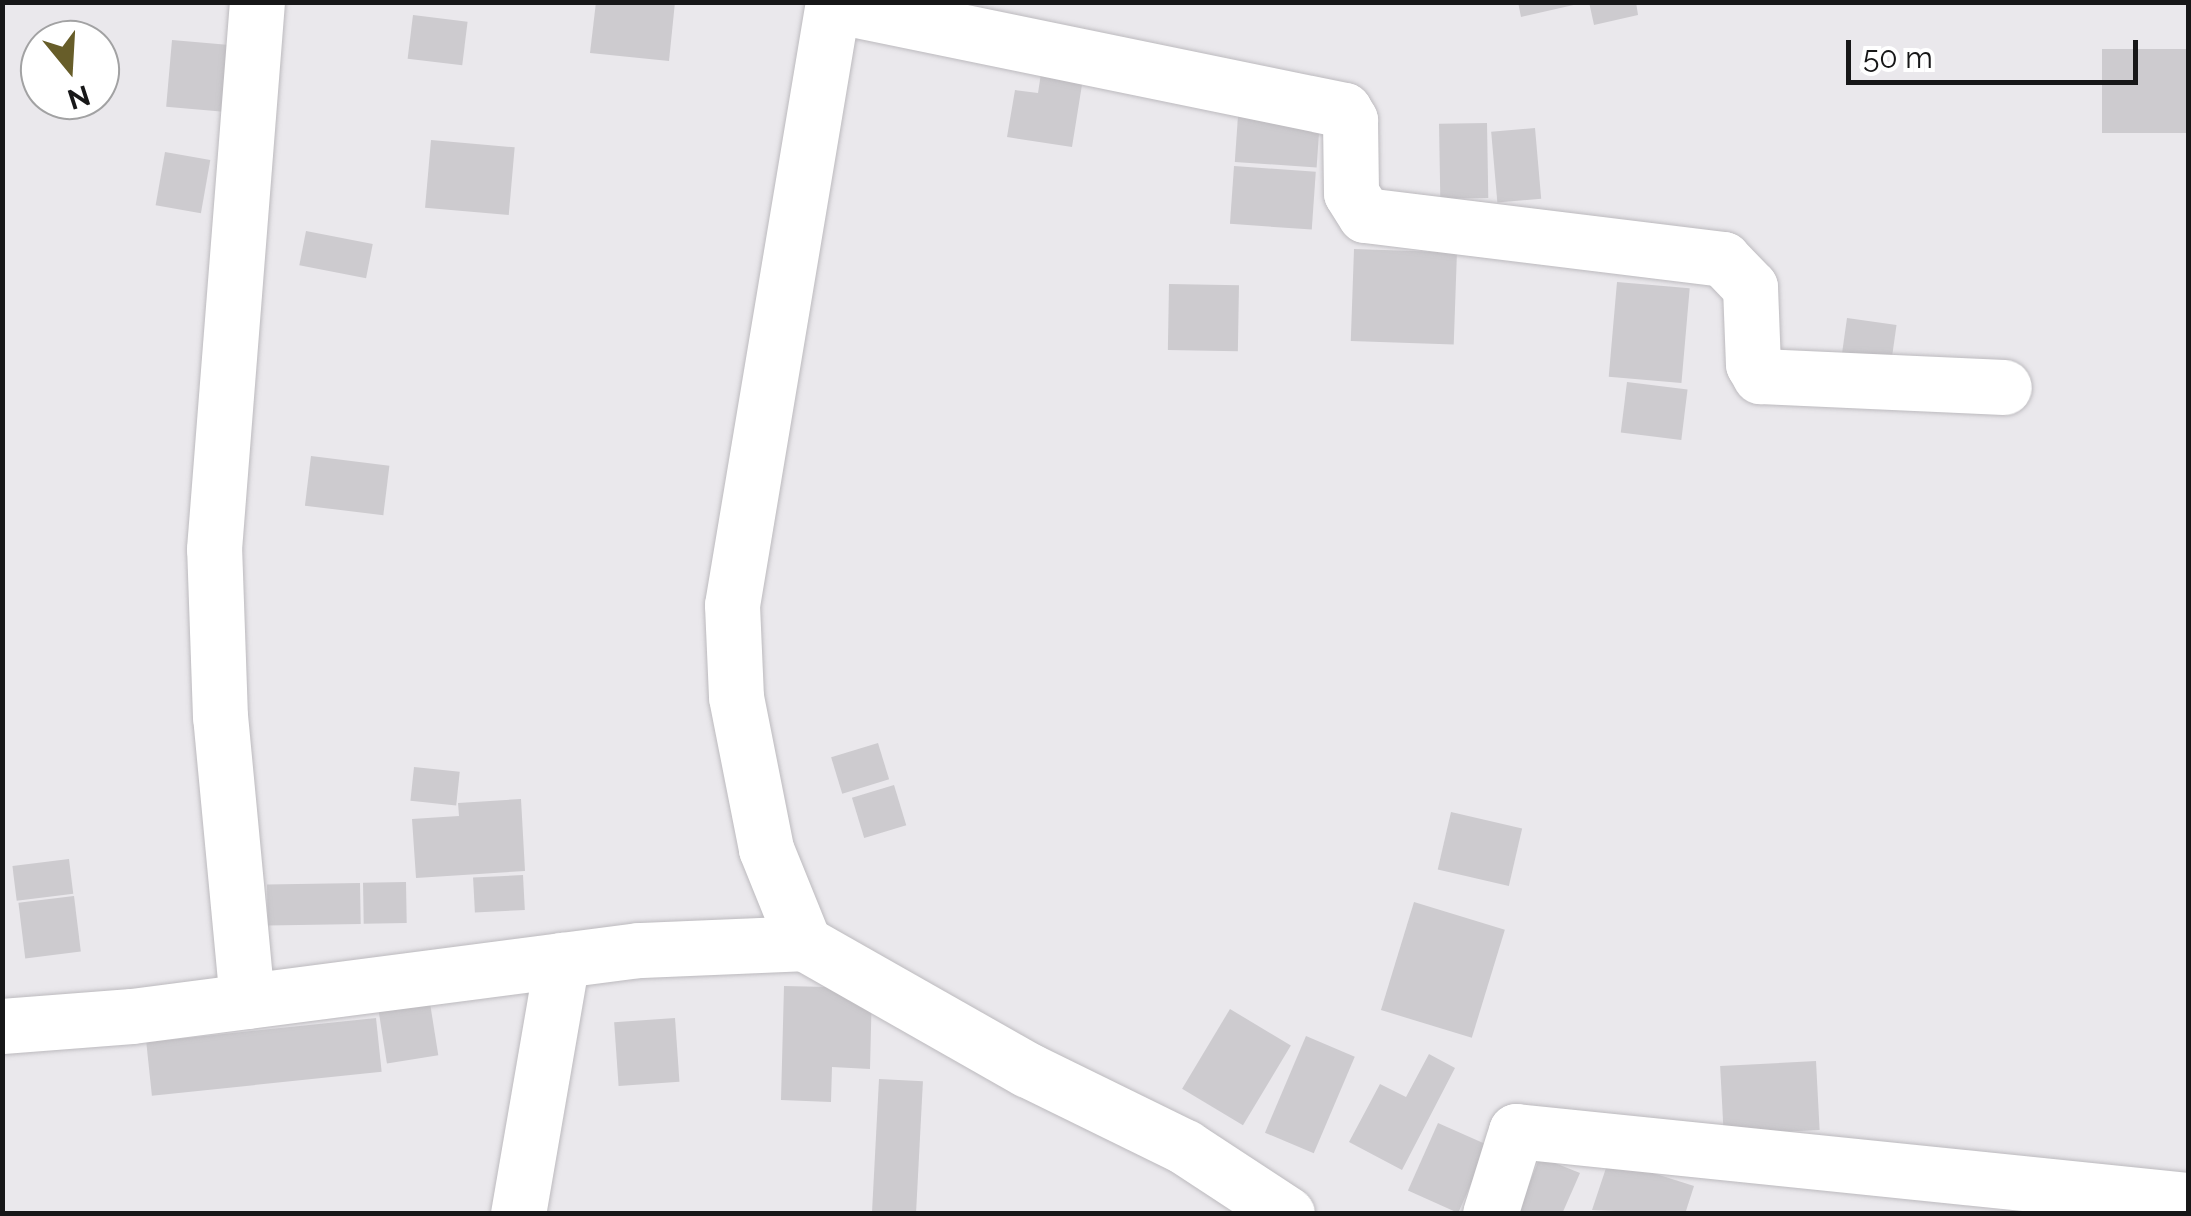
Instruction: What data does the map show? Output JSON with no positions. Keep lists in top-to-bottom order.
{
  "scale_bar": "50 m",
  "north": "bottom"
}
